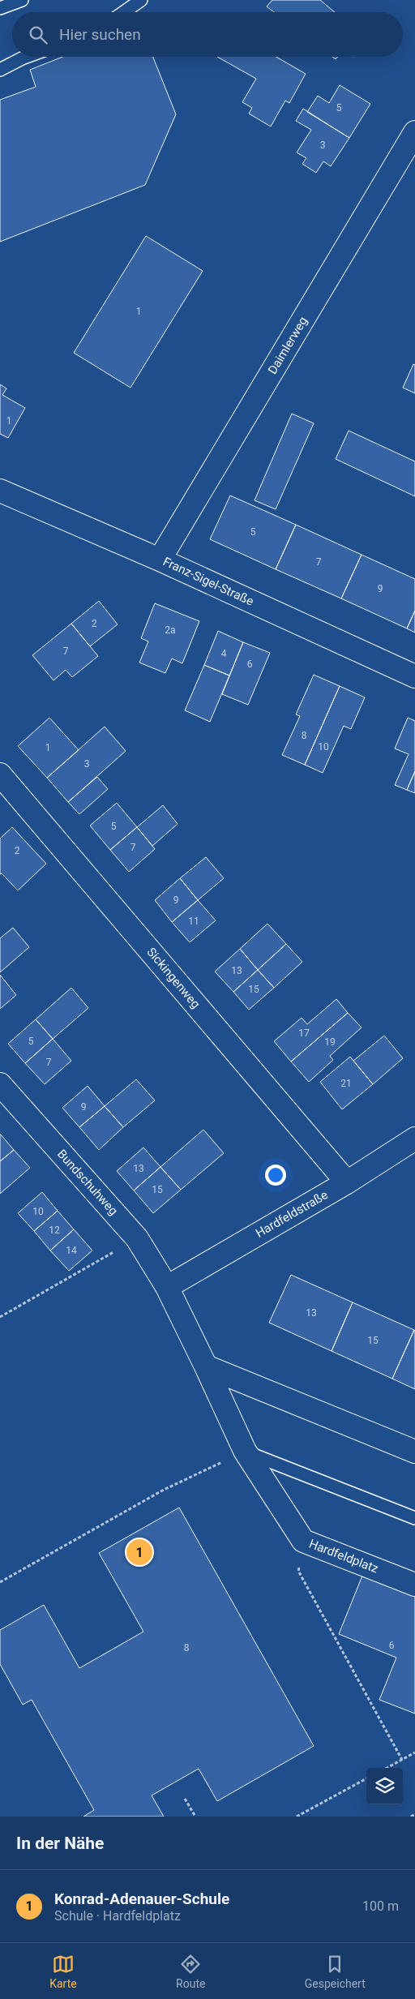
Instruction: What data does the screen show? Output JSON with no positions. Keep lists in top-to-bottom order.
{
  "streets": {
    "street": [
      "Daimlerweg",
      "Franz-Sigel-Straße",
      "Sickingenweg",
      "Bundschuhweg",
      "Hardfeldstraße",
      "Hardfeldplatz"
    ]
  },
  "crossings": [
    ["Daimlerweg", "Franz-Sigel-Straße"],
    ["Sickingenweg", "Hardfeldstraße"],
    ["Bundschuhweg", "Hardfeldstraße"],
    ["Bundschuhweg", "Hardfeldplatz"],
    ["Hardfeldstraße", "Hardfeldplatz"]
  ],
  "house_numbers": [
    "5",
    "3",
    "1",
    "1",
    "5",
    "7",
    "9",
    "2",
    "2a",
    "7",
    "4",
    "6",
    "8",
    "10",
    "1",
    "3",
    "5",
    "7",
    "2",
    "9",
    "11",
    "13",
    "15",
    "17",
    "5",
    "19",
    "7",
    "21",
    "9",
    "13",
    "15",
    "10",
    "12",
    "14",
    "13",
    "15",
    "6",
    "8"
  ],
  "page": {
    "search": "Hier suchen",
    "pins": "1",
    "heading": "In der Nähe",
    "list": [
      {
        "mark": "1",
        "name": "Konrad-Adenauer-Schule",
        "note": "Schule · Hardfeldplatz",
        "value": "100 m"
      }
    ],
    "nav": ["Karte", "Route", "Gespeichert"]
  }
}
